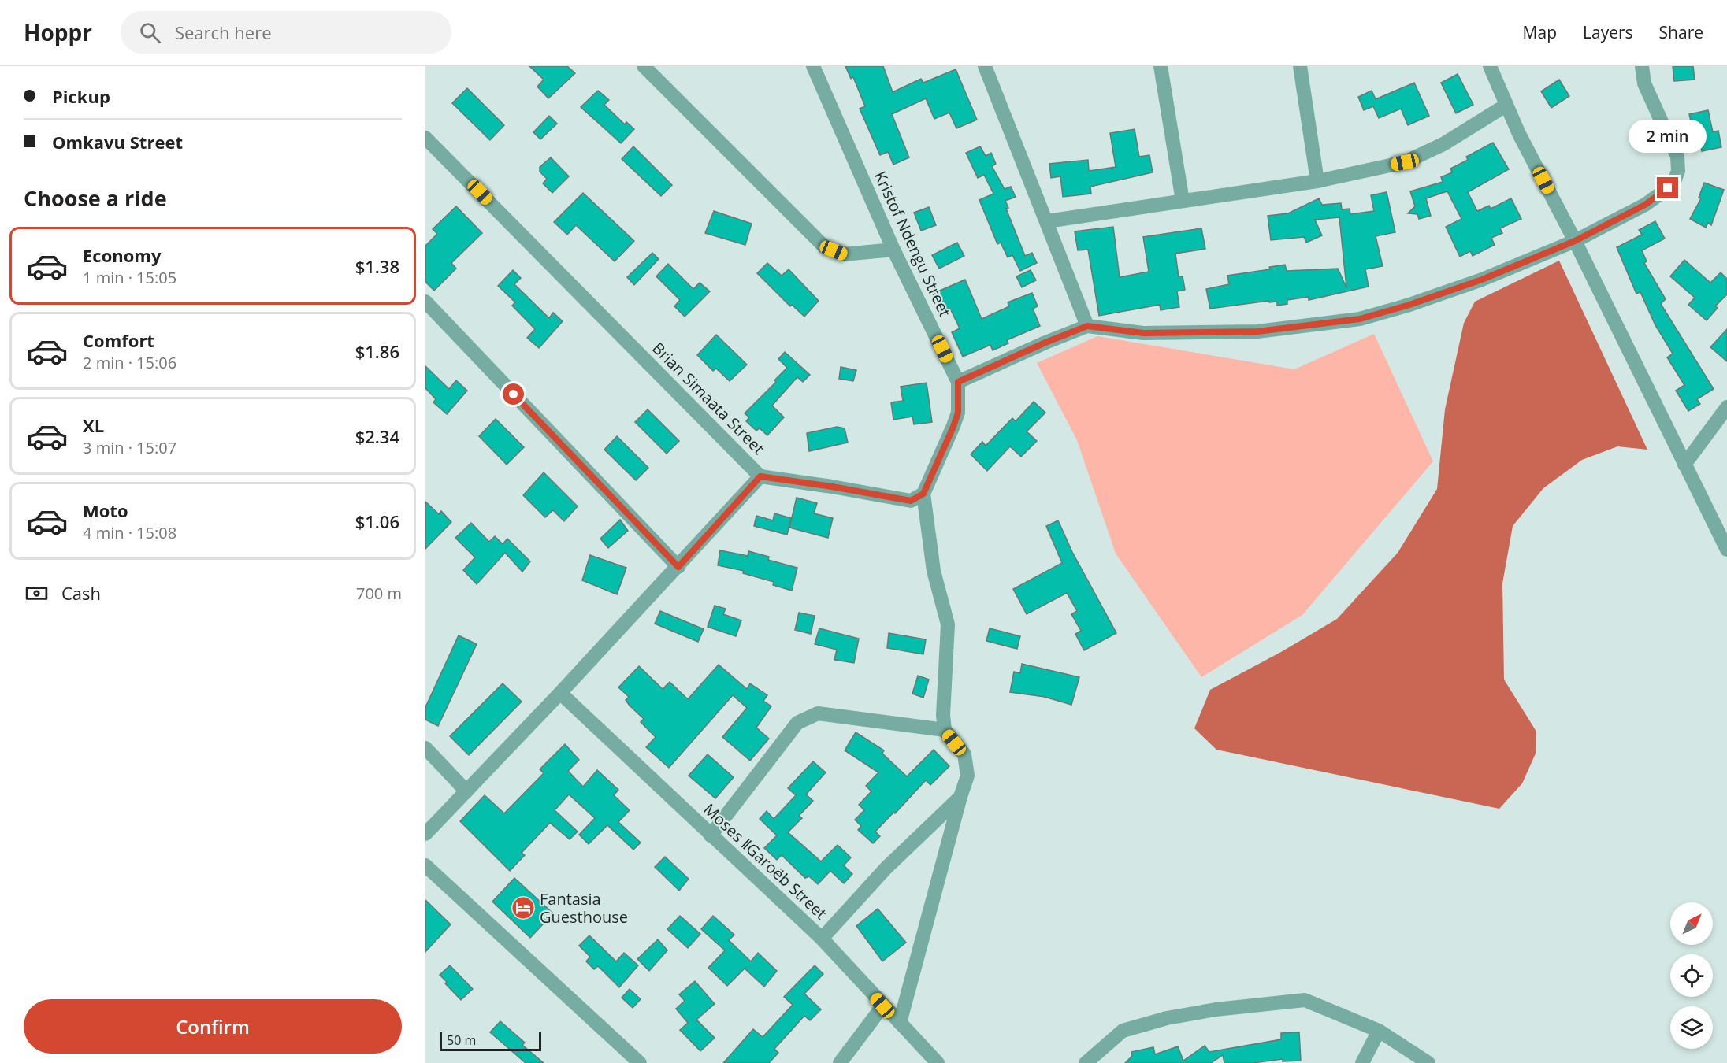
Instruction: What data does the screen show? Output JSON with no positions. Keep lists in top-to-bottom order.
{
  "streets": {
    "street": ["Kristof Ndengu Street", "Brian Simaata Street", "Moses ǁGaroëb Street"]
  },
  "crossings": [
    ["Brian Simaata Street", "Moses ǁGaroëb Street"]
  ],
  "places": {
    "hotel": ["Fantasia Guesthouse"]
  },
  "scale_bar": "50 m",
  "north": "top right",
  "page": {
    "header": "Hoppr",
    "search": "Search here",
    "nav": ["Map", "Layers", "Share"],
    "banner": ["Pickup", "Omkavu Street"],
    "bubble": "2 min",
    "heading": "Choose a ride",
    "list": [
      {
        "name": "Economy",
        "note": "1 min · 15:05",
        "value": "$1.38"
      },
      {
        "name": "Comfort",
        "note": "2 min · 15:06",
        "value": "$1.86"
      },
      {
        "name": "XL",
        "note": "3 min · 15:07",
        "value": "$2.34"
      },
      {
        "name": "Moto",
        "note": "4 min · 15:08",
        "value": "$1.06"
      }
    ],
    "pay": ["Cash", "700 m"],
    "buttons": "Confirm",
    "scale": "50 m"
  }
}
